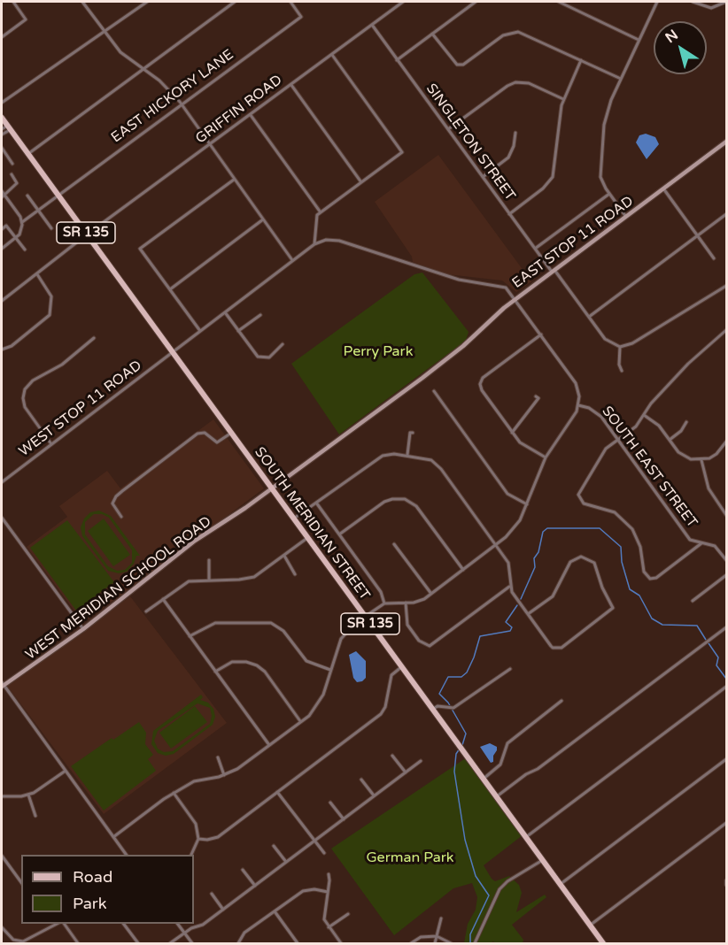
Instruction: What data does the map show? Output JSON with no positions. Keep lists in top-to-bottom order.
{
  "streets": {
    "main road": [
      "SR 135",
      "EAST STOP 11 ROAD",
      "SOUTH MERIDIAN STREET",
      "WEST MERIDIAN SCHOOL ROAD"
    ],
    "street": [
      "EAST HICKORY LANE",
      "GRIFFIN ROAD",
      "SINGLETON STREET",
      "WEST STOP 11 ROAD",
      "SOUTH EAST STREET"
    ]
  },
  "crossings": [
    ["EAST HICKORY LANE", "SOUTH MERIDIAN STREET"],
    ["GRIFFIN ROAD", "SINGLETON STREET"],
    ["GRIFFIN ROAD", "SOUTH MERIDIAN STREET"],
    ["SINGLETON STREET", "EAST STOP 11 ROAD"],
    ["EAST STOP 11 ROAD", "WEST STOP 11 ROAD"],
    ["EAST STOP 11 ROAD", "SOUTH EAST STREET"],
    ["EAST STOP 11 ROAD", "SOUTH MERIDIAN STREET"],
    ["EAST STOP 11 ROAD", "WEST MERIDIAN SCHOOL ROAD"],
    ["WEST STOP 11 ROAD", "SOUTH MERIDIAN STREET"],
    ["SOUTH EAST STREET", "WEST MERIDIAN SCHOOL ROAD"],
    ["SOUTH MERIDIAN STREET", "WEST MERIDIAN SCHOOL ROAD"]
  ],
  "parks": ["Perry Park", "German Park"],
  "legend": ["Road", "Park"],
  "north": "top left"
}
